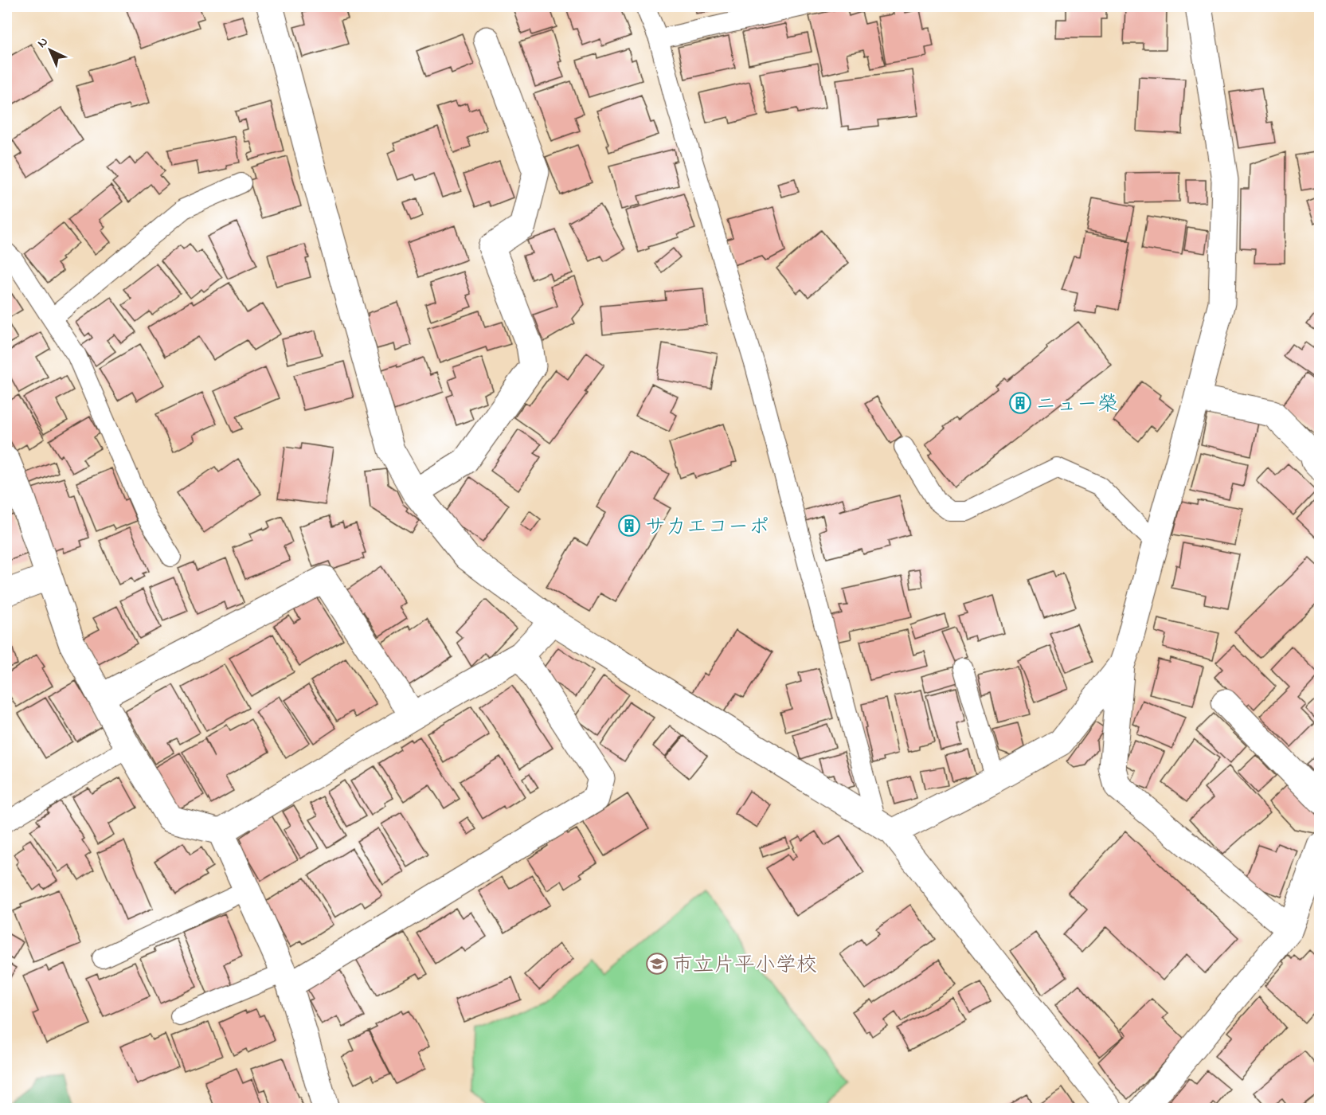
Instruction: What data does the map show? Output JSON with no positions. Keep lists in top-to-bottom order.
{
  "places": {
    "building": ["ニュー榮", "サカエコーポ"],
    "school or university": ["市立片平小学校"]
  },
  "north": "top left"
}
